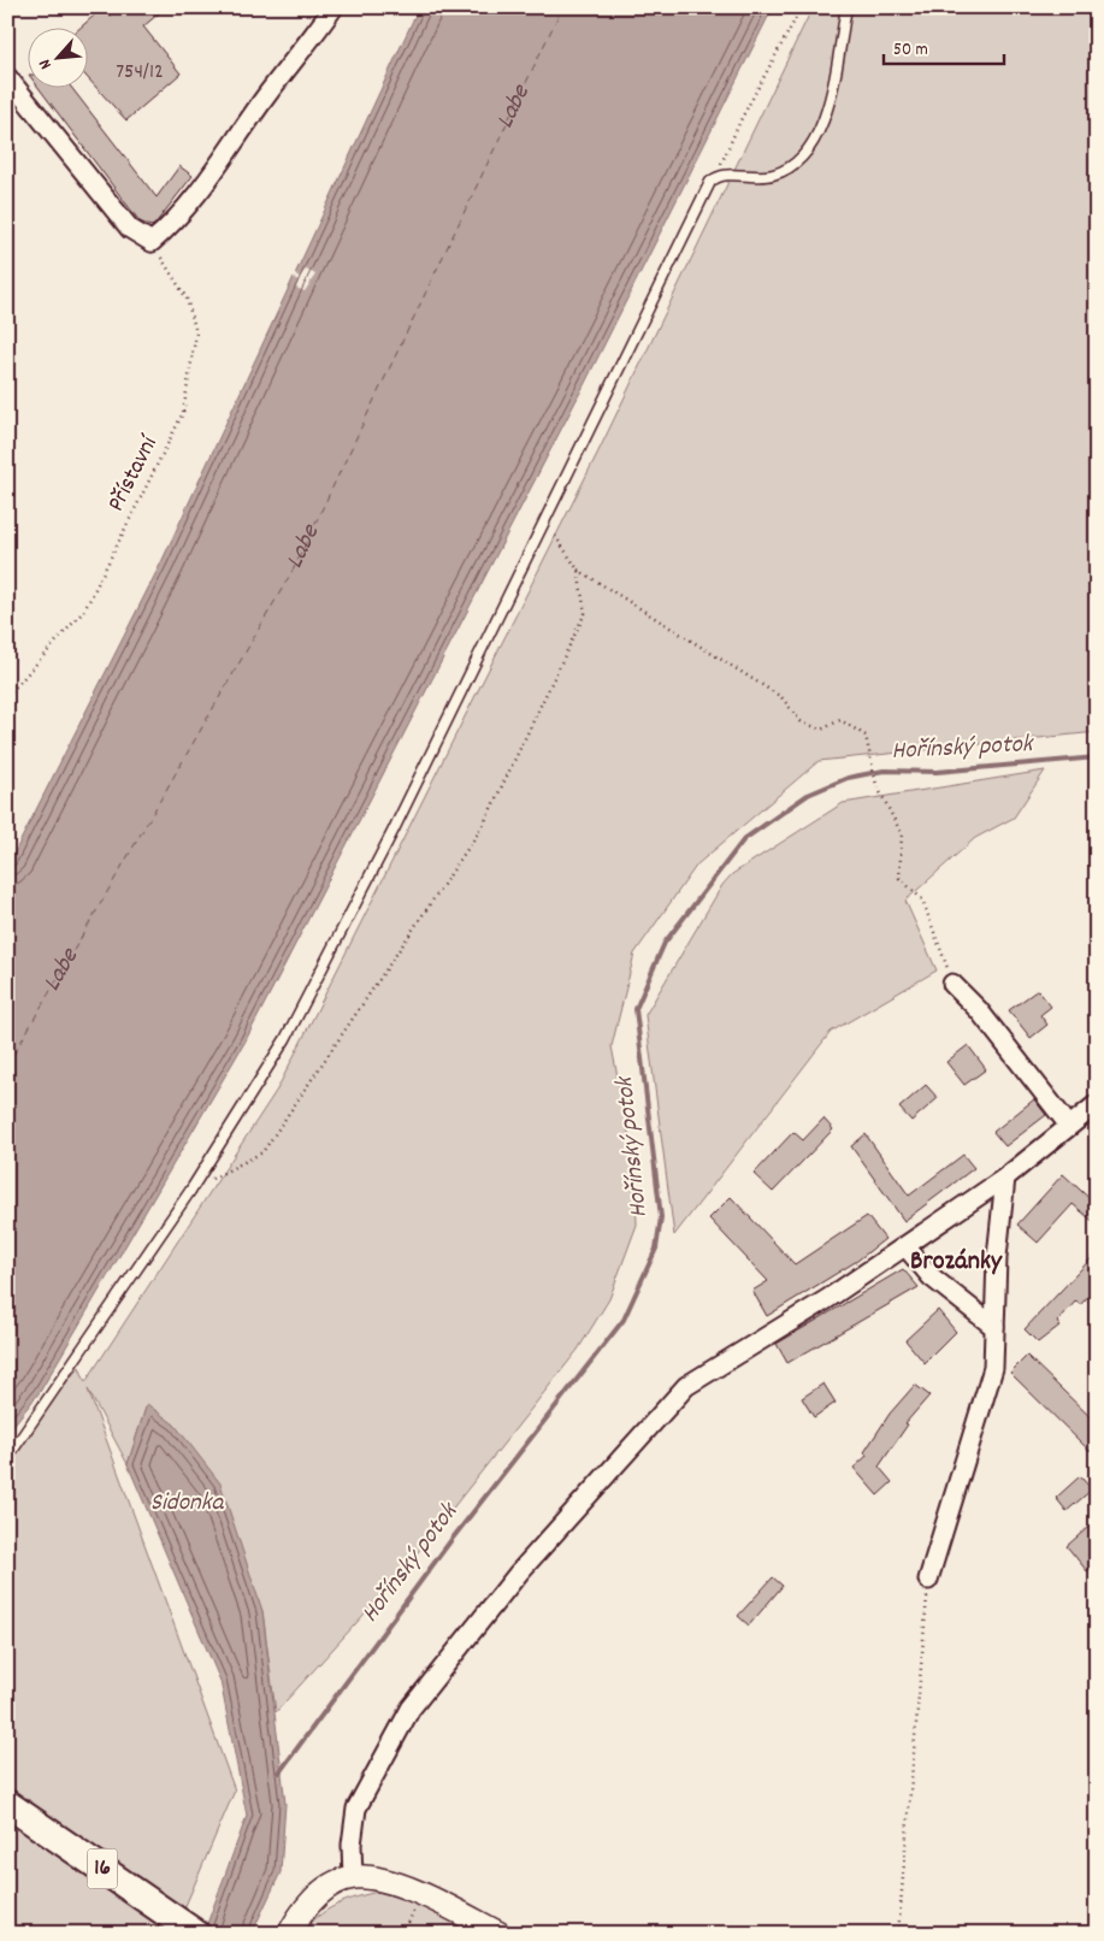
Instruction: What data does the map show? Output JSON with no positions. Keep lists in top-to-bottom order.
{
  "streets": {
    "main road": ["16"],
    "path": ["Přístavní"]
  },
  "districts": ["Brozánky"],
  "water": ["Labe", "Hořínský potok", "Sidonka"],
  "house_numbers": ["754/12"],
  "scale_bar": "50 m",
  "north": "bottom left"
}
